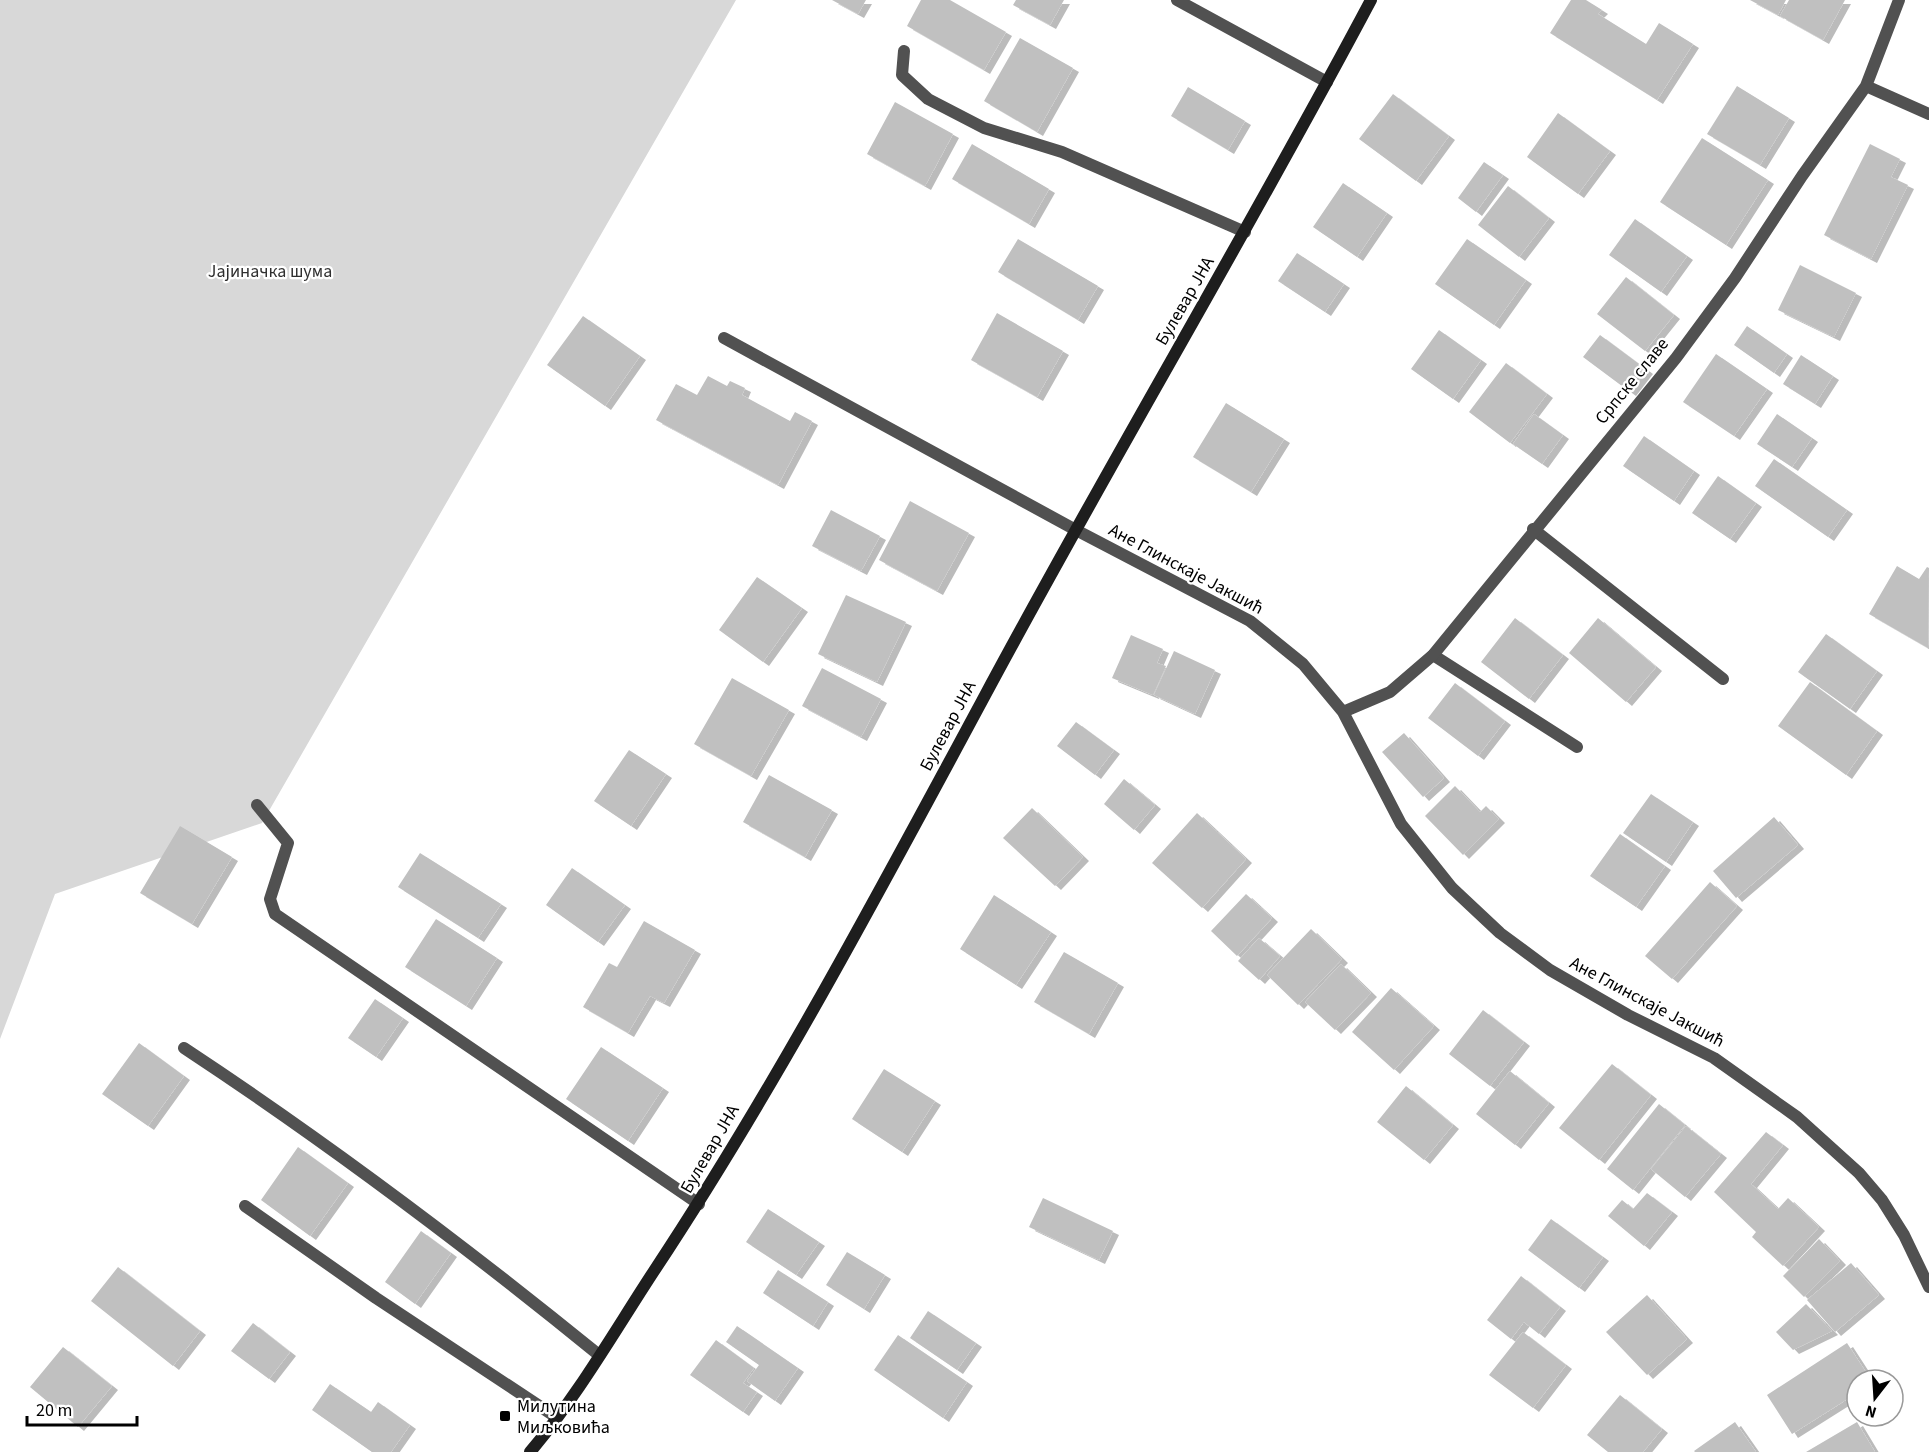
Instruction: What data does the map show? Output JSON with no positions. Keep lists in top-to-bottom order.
{
  "streets": {
    "main road": ["Булевар ЈНА"],
    "street": ["Српске славе", "Ане Глинскаје Јакшић"]
  },
  "crossings": [
    ["Булевар ЈНА", "Ане Глинскаје Јакшић"],
    ["Српске славе", "Ане Глинскаје Јакшић"]
  ],
  "parks": ["Јајиначка шума"],
  "places": {
    "transit": ["Милутина Миљковића"]
  },
  "scale_bar": "20 m",
  "north": "bottom"
}
